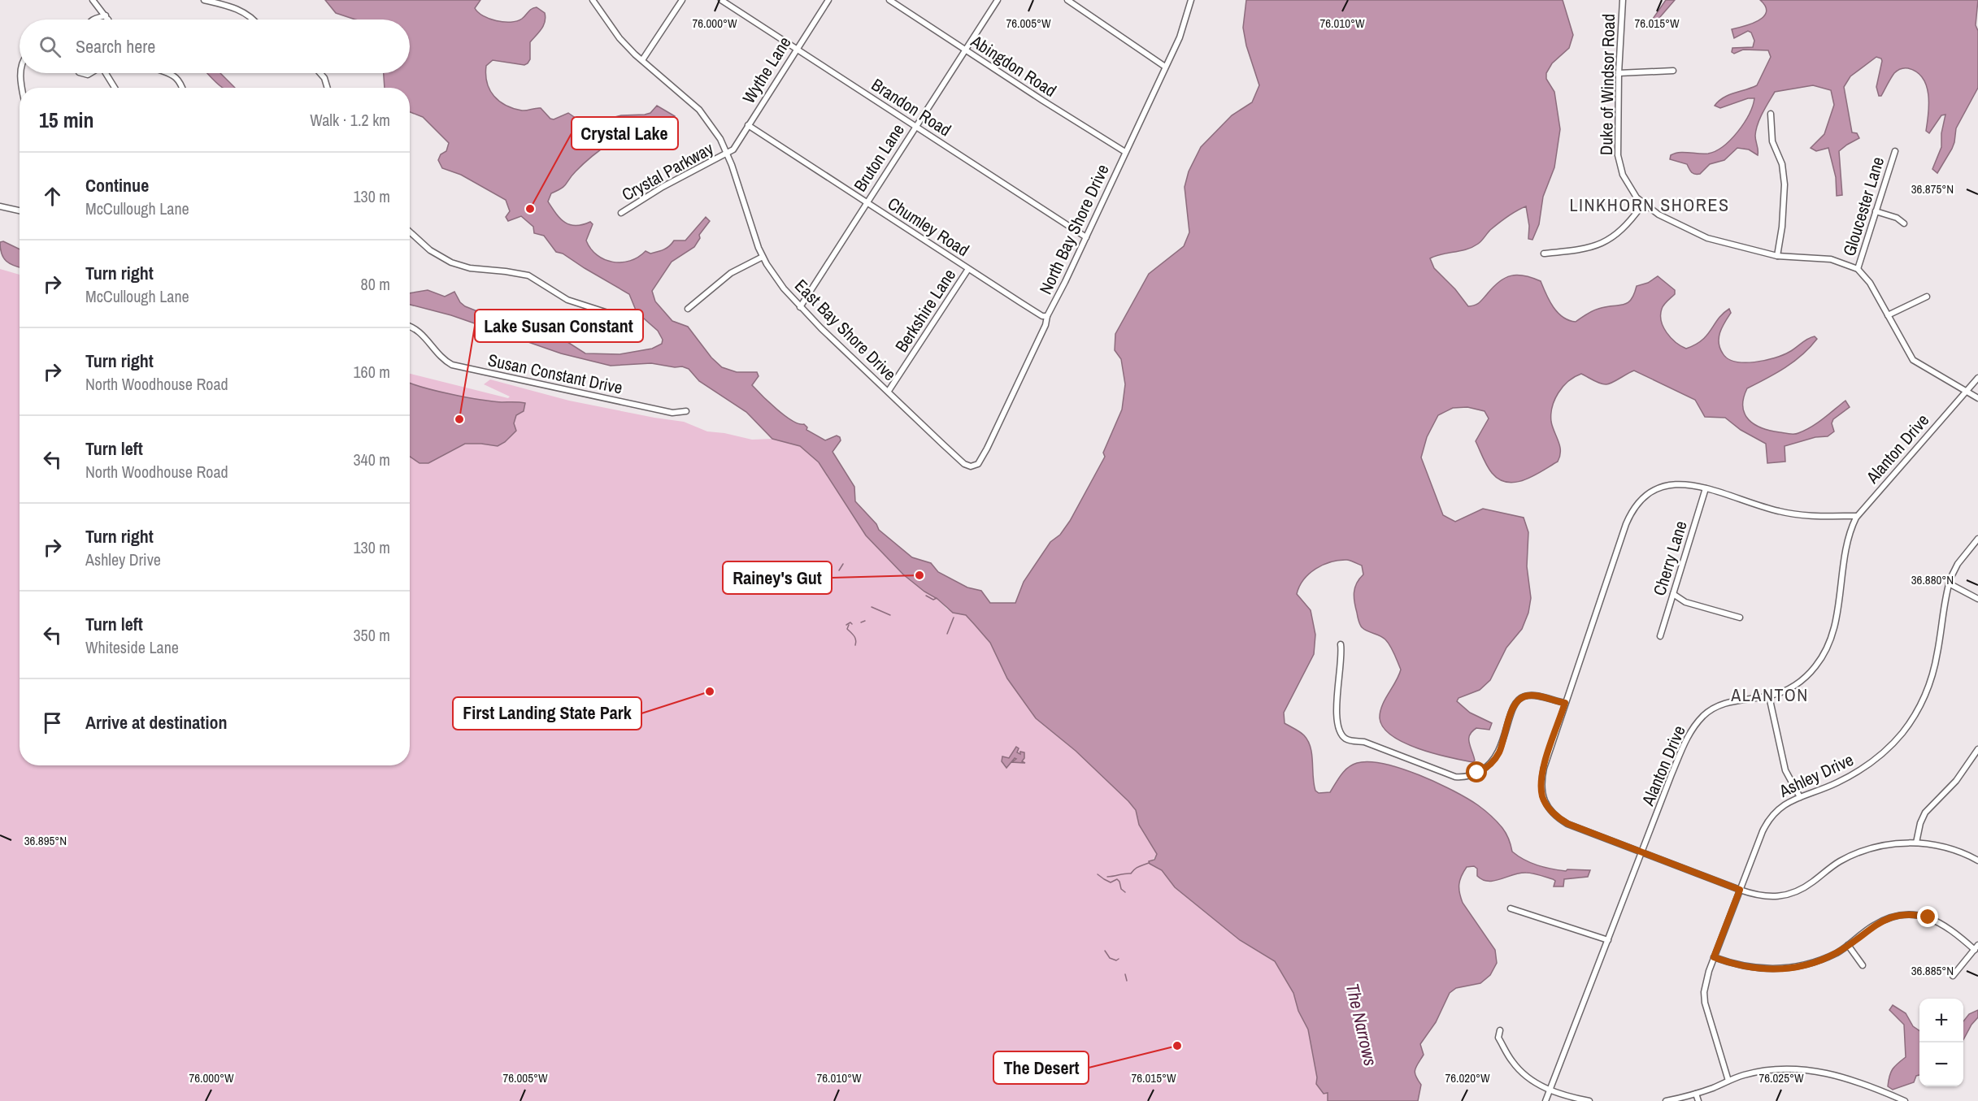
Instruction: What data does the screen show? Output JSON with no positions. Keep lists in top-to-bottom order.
{
  "streets": {
    "street": [
      "Abingdon Road",
      "Wythe Lane",
      "Duke of Windsor Road",
      "Brandon Road",
      "Bruton Lane",
      "Crystal Parkway",
      "Gloucester Lane",
      "Chumley Road",
      "North Bay Shore Drive",
      "Berkshire Lane",
      "East Bay Shore Drive",
      "Susan Constant Drive",
      "Alanton Drive",
      "Cherry Lane",
      "Ashley Drive"
    ]
  },
  "crossings": [
    ["Abingdon Road", "Bruton Lane"],
    ["Abingdon Road", "North Bay Shore Drive"],
    ["Wythe Lane", "Brandon Road"],
    ["Wythe Lane", "Crystal Parkway"],
    ["Wythe Lane", "Chumley Road"],
    ["Wythe Lane", "East Bay Shore Drive"],
    ["Duke of Windsor Road", "Gloucester Lane"],
    ["Duke of Windsor Road", "Alanton Drive"],
    ["Brandon Road", "Bruton Lane"],
    ["Brandon Road", "North Bay Shore Drive"],
    ["Bruton Lane", "Chumley Road"],
    ["Bruton Lane", "East Bay Shore Drive"],
    ["Crystal Parkway", "East Bay Shore Drive"],
    ["Chumley Road", "North Bay Shore Drive"],
    ["Chumley Road", "Berkshire Lane"],
    ["North Bay Shore Drive", "East Bay Shore Drive"],
    ["Berkshire Lane", "East Bay Shore Drive"]
  ],
  "districts": ["LINKHORN SHORES", "ALANTON"],
  "water": ["The Narrows"],
  "places": [
    "Crystal Lake",
    "Lake Susan Constant",
    "Rainey's Gut",
    "First Landing State Park",
    "The Desert"
  ],
  "page": {
    "search": "Search here",
    "heading": ["15 min", "Walk · 1.2 km"],
    "list": [
      ["Continue", "McCullough Lane", "130 m"],
      ["Turn right", "McCullough Lane", "80 m"],
      ["Turn right", "North Woodhouse Road", "160 m"],
      ["Turn left", "North Woodhouse Road", "340 m"],
      ["Turn right", "Ashley Drive", "130 m"],
      ["Turn left", "Whiteside Lane", "350 m"],
      "Arrive at destination"
    ],
    "map_buttons": ["+", "−"]
  },
  "coordinates": [
    "76.000°W",
    "76.005°W",
    "76.010°W",
    "76.015°W",
    "36.875°N",
    "36.880°N",
    "36.895°N",
    "36.885°N",
    "76.020°W",
    "76.025°W"
  ]
}
